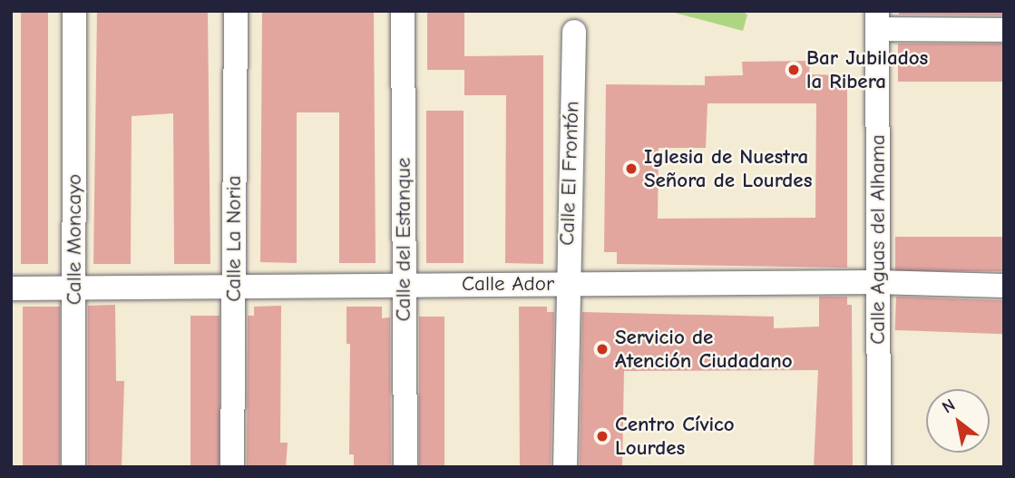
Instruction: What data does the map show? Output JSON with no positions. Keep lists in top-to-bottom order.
{
  "streets": {
    "street": [
      "Calle El Frontón",
      "Calle La Noria",
      "Calle Moncayo",
      "Calle del Estanque",
      "Calle Aguas del Alhama",
      "Calle Ador"
    ]
  },
  "crossings": [
    ["Calle El Frontón", "Calle Ador"],
    ["Calle La Noria", "Calle Ador"],
    ["Calle Moncayo", "Calle Ador"],
    ["Calle del Estanque", "Calle Ador"],
    ["Calle Aguas del Alhama", "Calle Ador"]
  ],
  "places": [
    "Bar Jubilados la Ribera",
    "Iglesia de Nuestra Señora de Lourdes",
    "Servicio de Atención Ciudadano",
    "Centro Cívico Lourdes"
  ],
  "north": "top left"
}
